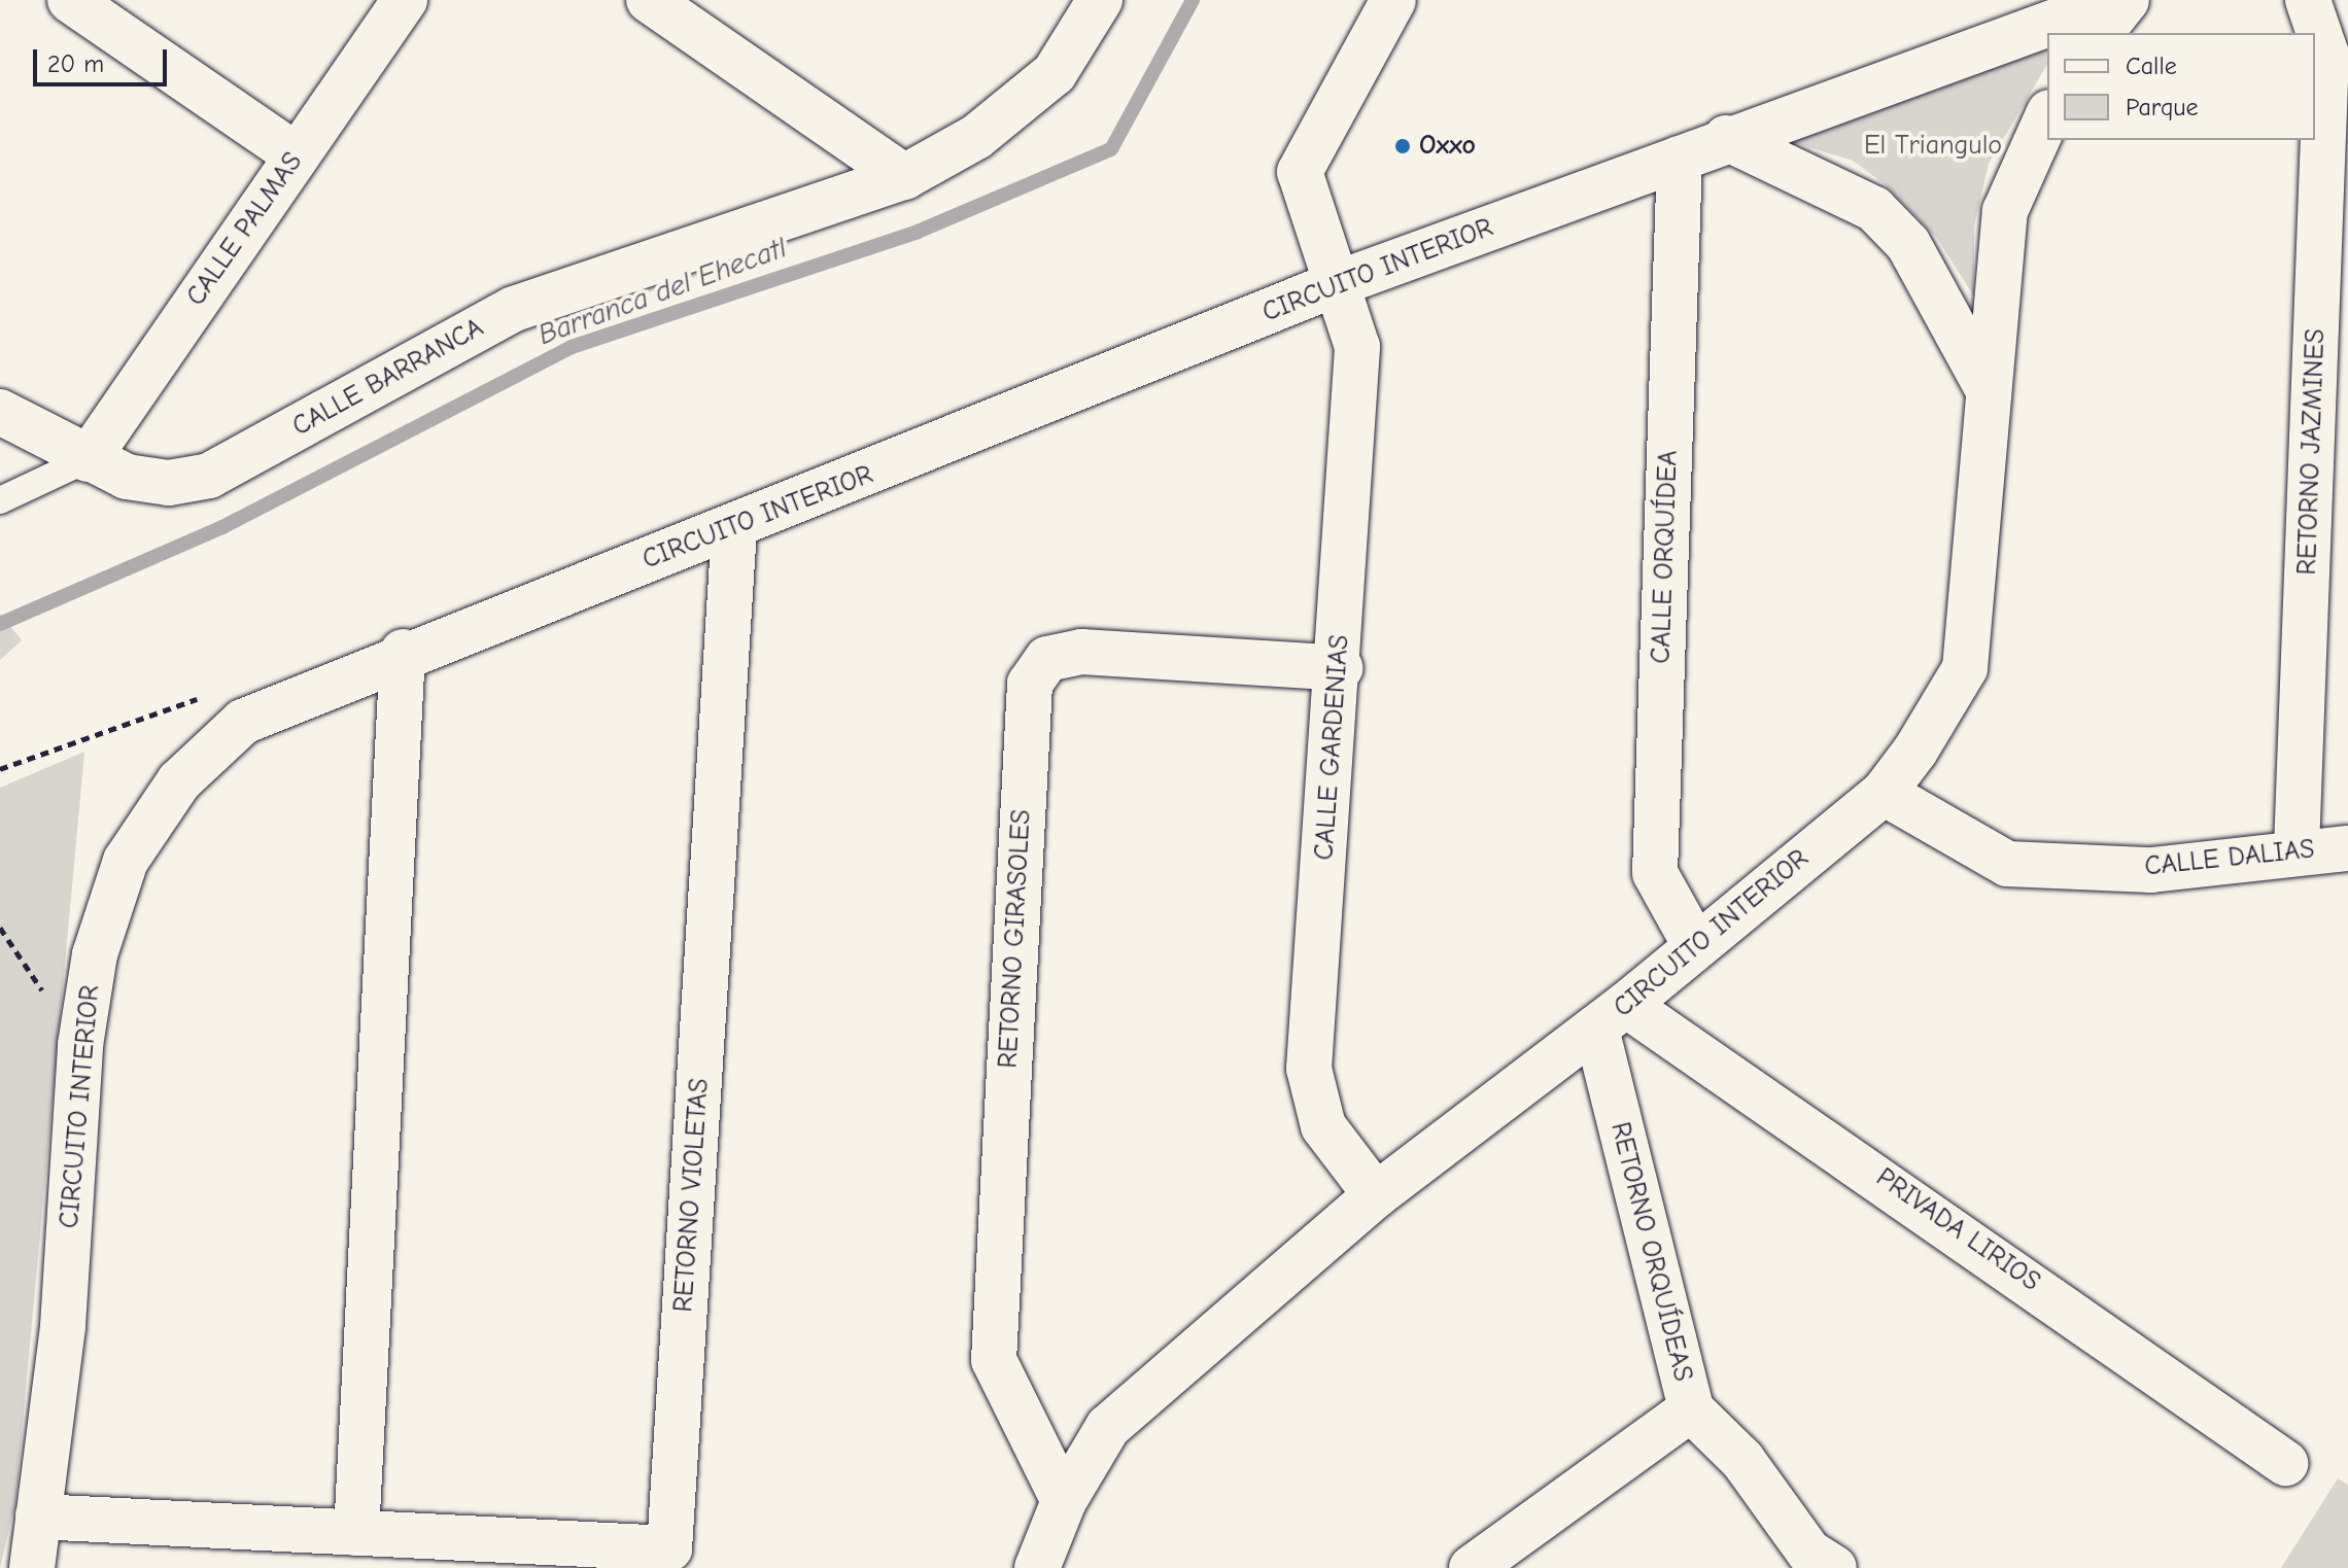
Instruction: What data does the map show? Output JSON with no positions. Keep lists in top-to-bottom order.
{
  "streets": {
    "street": [
      "CALLE PALMAS",
      "CIRCUITO INTERIOR",
      "CALLE BARRANCA",
      "RETORNO JAZMINES",
      "CALLE ORQUÍDEA",
      "CALLE GARDENIAS",
      "CALLE DALIAS",
      "RETORNO GIRASOLES",
      "RETORNO VIOLETAS",
      "PRIVADA LIRIOS",
      "RETORNO ORQUÍDEAS"
    ]
  },
  "crossings": [
    ["CALLE PALMAS", "CALLE BARRANCA"],
    ["CIRCUITO INTERIOR", "CALLE ORQUÍDEA"],
    ["CIRCUITO INTERIOR", "CALLE GARDENIAS"],
    ["CIRCUITO INTERIOR", "CALLE DALIAS"],
    ["CIRCUITO INTERIOR", "RETORNO GIRASOLES"],
    ["CIRCUITO INTERIOR", "RETORNO VIOLETAS"],
    ["CIRCUITO INTERIOR", "PRIVADA LIRIOS"],
    ["CIRCUITO INTERIOR", "RETORNO ORQUÍDEAS"],
    ["RETORNO JAZMINES", "CALLE DALIAS"],
    ["CALLE GARDENIAS", "RETORNO GIRASOLES"],
    ["PRIVADA LIRIOS", "RETORNO ORQUÍDEAS"]
  ],
  "water": ["Barranca del Ehecatl"],
  "parks": ["El Triangulo"],
  "places": ["Oxxo"],
  "legend": ["Calle", "Parque"],
  "scale_bar": "20 m"
}
